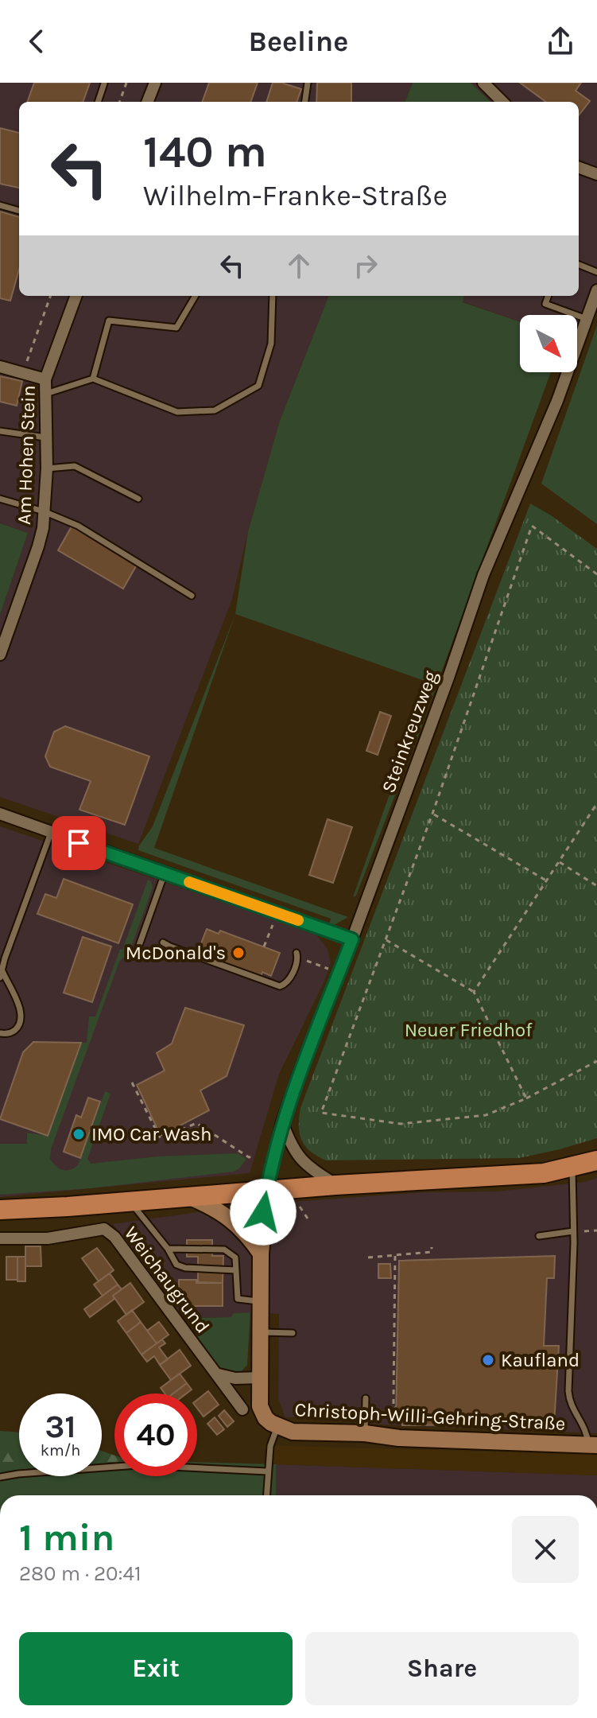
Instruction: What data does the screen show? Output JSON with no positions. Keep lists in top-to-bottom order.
{
  "streets": {
    "street": [
      "Am Hohen Stein",
      "Steinkreuzweg",
      "Weichaugrund",
      "Christoph-Willi-Gehring-Straße"
    ]
  },
  "crossings": [
    ["Steinkreuzweg", "Christoph-Willi-Gehring-Straße"]
  ],
  "parks": ["Neuer Friedhof"],
  "places": ["McDonald's", "IMO Car Wash", "Kaufland"],
  "north": "bottom right",
  "page": {
    "header": "Beeline",
    "turn": ["140 m", "Wilhelm-Franke-Straße"],
    "speed": "31 km/h",
    "limit": "40",
    "heading": ["1 min", "280 m · 20:41"],
    "buttons": ["Exit", "Share"]
  }
}
